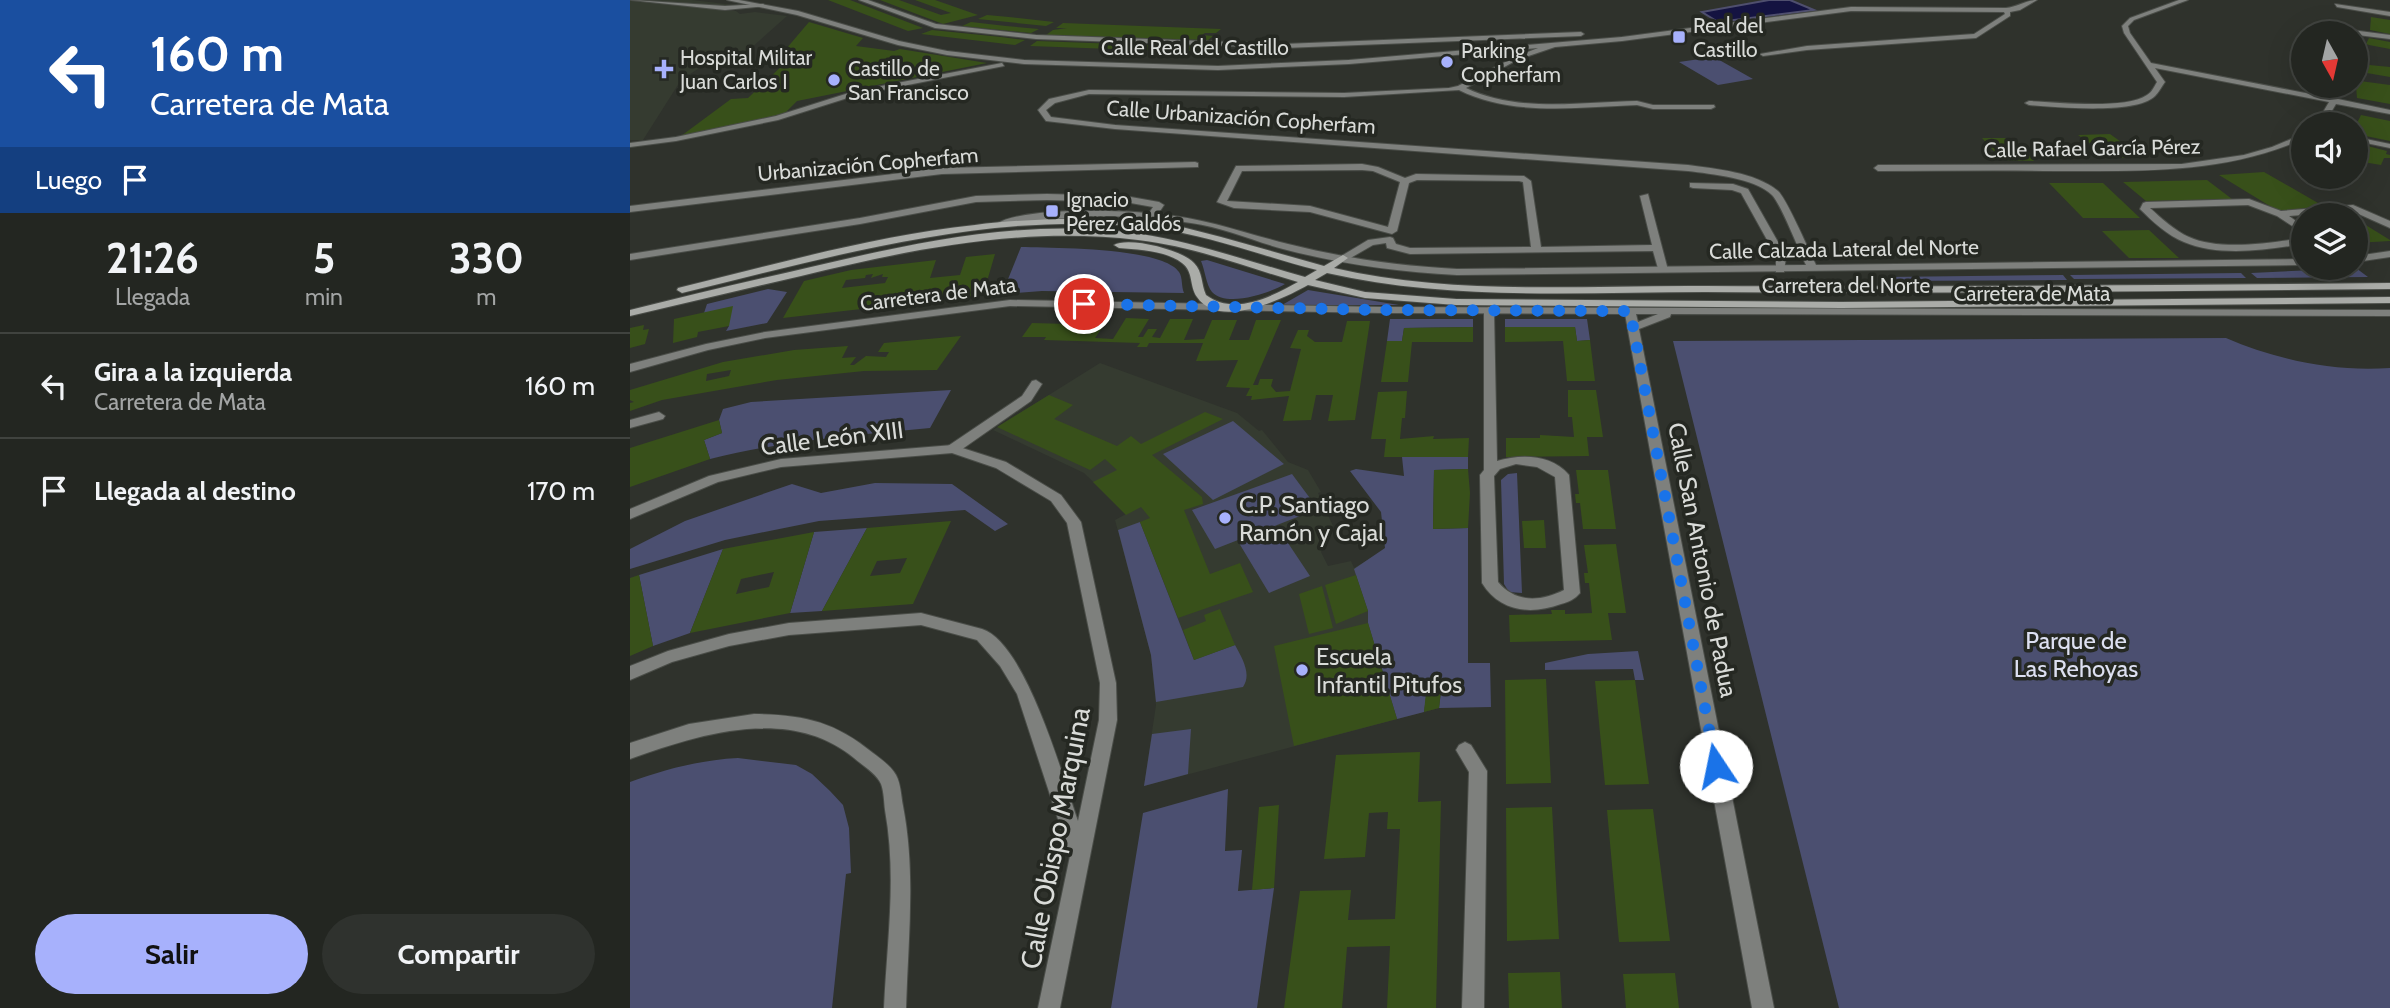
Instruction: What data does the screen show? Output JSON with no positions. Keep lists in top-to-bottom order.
{
  "streets": {
    "street": [
      "Calle Real del Castillo",
      "Calle Urbanización Copherfam",
      "Calle Rafael García Pérez",
      "Urbanización Copherfam",
      "Calle Calzada Lateral del Norte",
      "Carretera del Norte",
      "Carretera de Mata",
      "Calle León XIII",
      "Calle San Antonio de Padua",
      "Calle Obispo Marquina"
    ]
  },
  "crossings": [
    ["Calle Real del Castillo", "Calle Urbanización Copherfam"],
    ["Calle Urbanización Copherfam", "Calle Calzada Lateral del Norte"],
    ["Urbanización Copherfam", "Calle Calzada Lateral del Norte"],
    ["Calle Calzada Lateral del Norte", "Carretera del Norte"],
    ["Carretera de Mata", "Calle San Antonio de Padua"],
    ["Calle León XIII", "Calle Obispo Marquina"]
  ],
  "parks": ["Parque de Las Rehoyas"],
  "places": {
    "transit": ["Real del Castillo", "Ignacio Pérez Galdós"],
    "other": [
      "Parking Copherfam",
      "Castillo de San Francisco",
      "C.P. Santiago Ramón y Cajal",
      "Escuela Infantil Pitufos"
    ],
    "health": ["Hospital Militar Juan Carlos I"]
  },
  "north": "bottom",
  "page": {
    "turn": ["160 m", "Carretera de Mata"],
    "then": "Luego",
    "eta": [
      "21:26",
      "Llegada",
      "5",
      "min",
      "330",
      "m"
    ],
    "list": [
      {
        "name": "Gira a la izquierda",
        "note": "Carretera de Mata",
        "value": "160 m"
      },
      {
        "name": "Llegada al destino",
        "value": "170 m"
      }
    ],
    "buttons": ["Salir", "Compartir"]
  }
}
